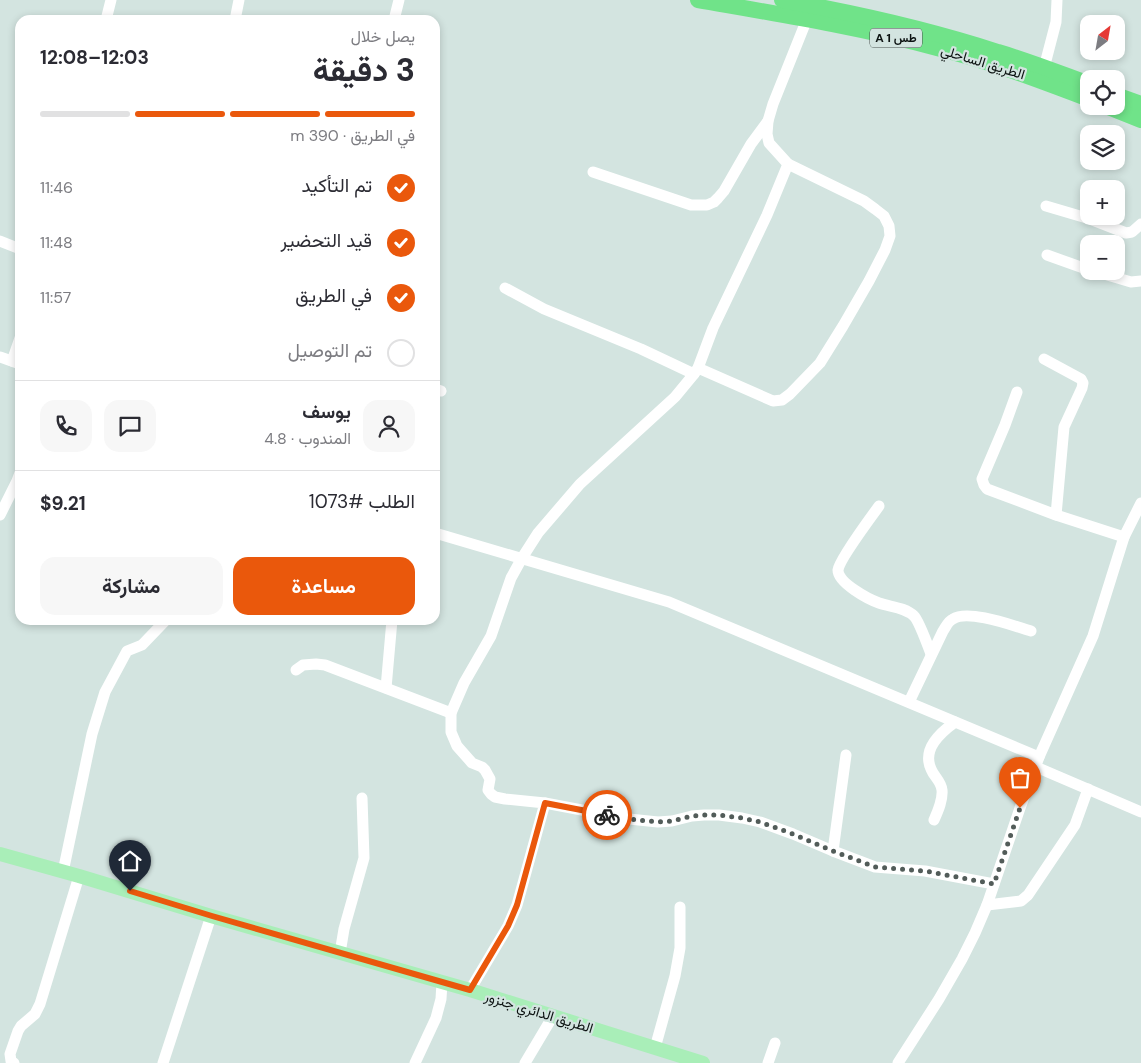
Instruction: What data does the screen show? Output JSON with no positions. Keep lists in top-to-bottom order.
{
  "streets": {
    "highway": ["A 1 طس", "الطريق الساحلي"],
    "main road": ["الطريق الدائري جنزور"]
  },
  "north": "top right",
  "page": {
    "map_buttons": ["+", "−"],
    "heading": ["3 دقيقة", "يصل خلال", "12:03–12:08"],
    "panel": [
      "يوسف",
      "المندوب · 4.8",
      "الطلب #1073",
      "$9.21"
    ],
    "bar": "في الطريق · 390 m",
    "list": [
      ["تم التأكيد", "11:46"],
      ["قيد التحضير", "11:48"],
      ["في الطريق", "11:57"],
      "تم التوصيل"
    ],
    "buttons": ["مساعدة", "مشاركة"]
  }
}
